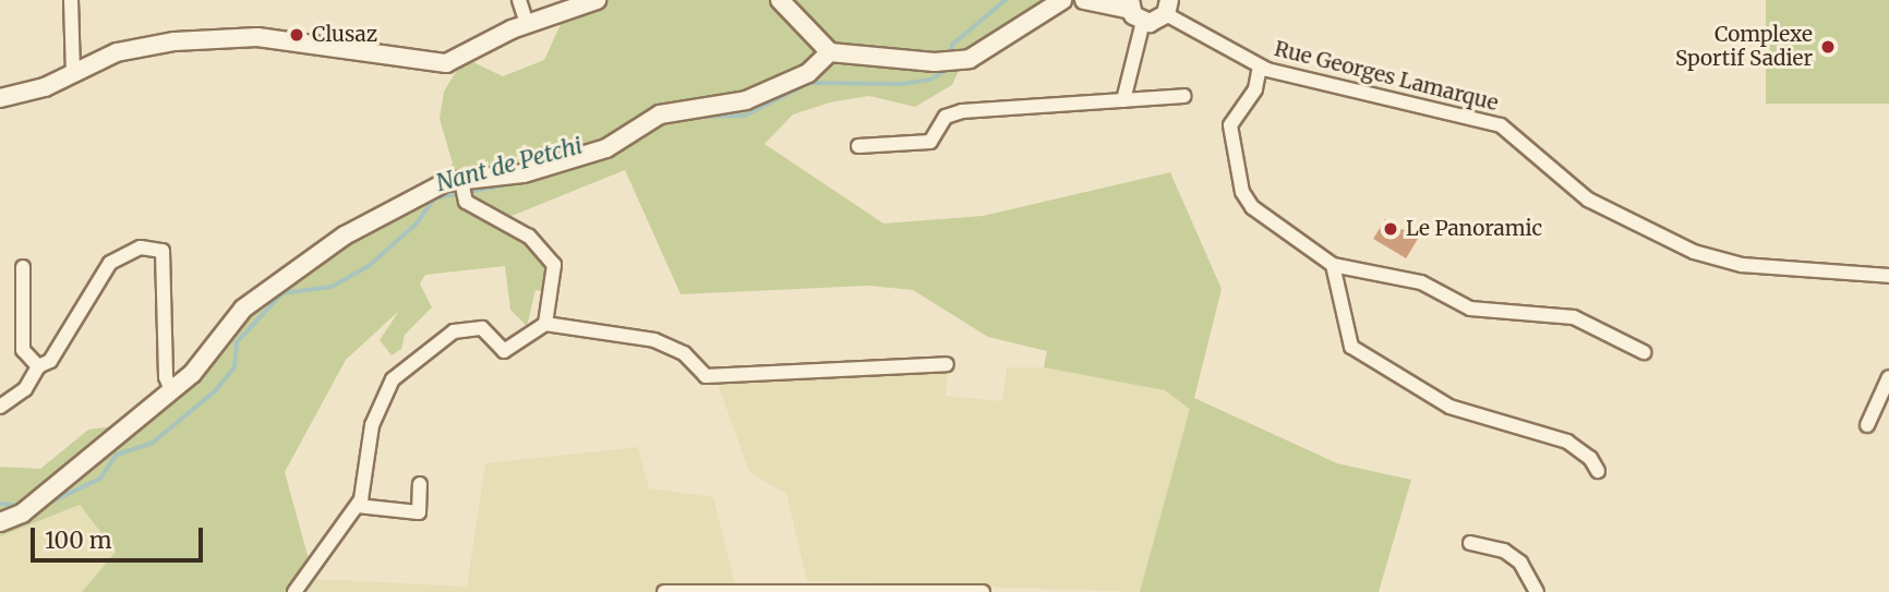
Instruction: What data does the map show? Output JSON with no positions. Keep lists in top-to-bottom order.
{
  "streets": {
    "street": ["Rue Georges Lamarque"]
  },
  "water": ["Nant de Petchi"],
  "places": ["Clusaz", "Complexe Sportif Sadier", "Le Panoramic"],
  "scale_bar": "100 m"
}
